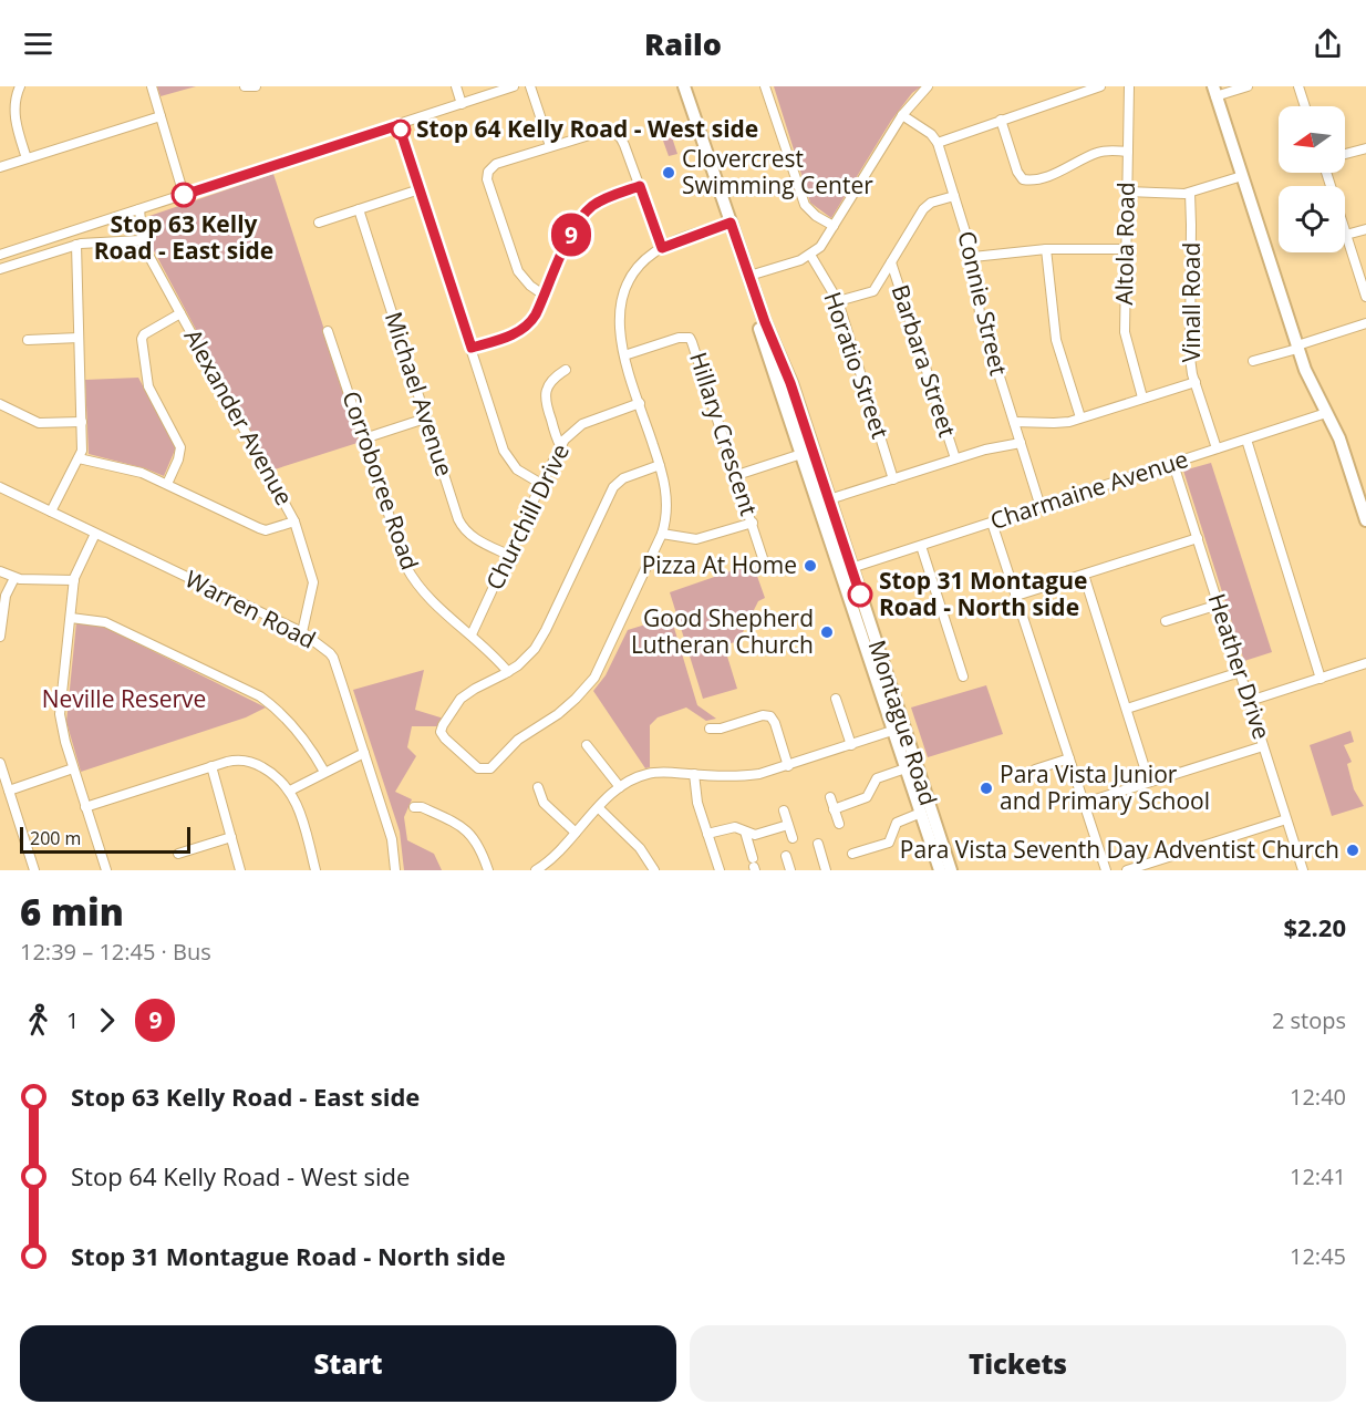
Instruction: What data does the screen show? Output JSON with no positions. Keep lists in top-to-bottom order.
{
  "streets": {
    "main road": ["Montague Road"],
    "street": [
      "Altola Road",
      "Vinall Road",
      "Connie Street",
      "Barbara Street",
      "Horatio Street",
      "Michael Avenue",
      "Alexander Avenue",
      "Hillary Crescent",
      "Corroboree Road",
      "Charmaine Avenue",
      "Churchill Drive",
      "Warren Road",
      "Heather Drive"
    ]
  },
  "crossings": [
    ["Vinall Road", "Charmaine Avenue"],
    ["Connie Street", "Charmaine Avenue"],
    ["Michael Avenue", "Churchill Drive"],
    ["Alexander Avenue", "Warren Road"],
    ["Corroboree Road", "Churchill Drive"],
    ["Charmaine Avenue", "Heather Drive"],
    ["Charmaine Avenue", "Montague Road"]
  ],
  "parks": ["Neville Reserve"],
  "places": [
    "Stop 64 Kelly Road - West side",
    "Clovercrest Swimming Center",
    "Stop 63 Kelly Road - East side",
    "Pizza At Home",
    "Stop 31 Montague Road - North side",
    "Good Shepherd Lutheran Church",
    "Para Vista Junior and Primary School",
    "Para Vista Seventh Day Adventist Church"
  ],
  "lines": ["bus line 9"],
  "scale_bar": "200 m",
  "north": "left",
  "page": {
    "header": "Railo",
    "on_map": "9",
    "scale": "200 m",
    "heading": ["6 min", "12:39 – 12:45 · Bus", "$2.20"],
    "legs": ["1", "9", "2 stops"],
    "list": [
      {
        "name": "Stop 63 Kelly Road - East side",
        "value": "12:40"
      },
      {
        "name": "Stop 64 Kelly Road - West side",
        "value": "12:41"
      },
      {
        "name": "Stop 31 Montague Road - North side",
        "value": "12:45"
      }
    ],
    "buttons": ["Start", "Tickets"]
  }
}
